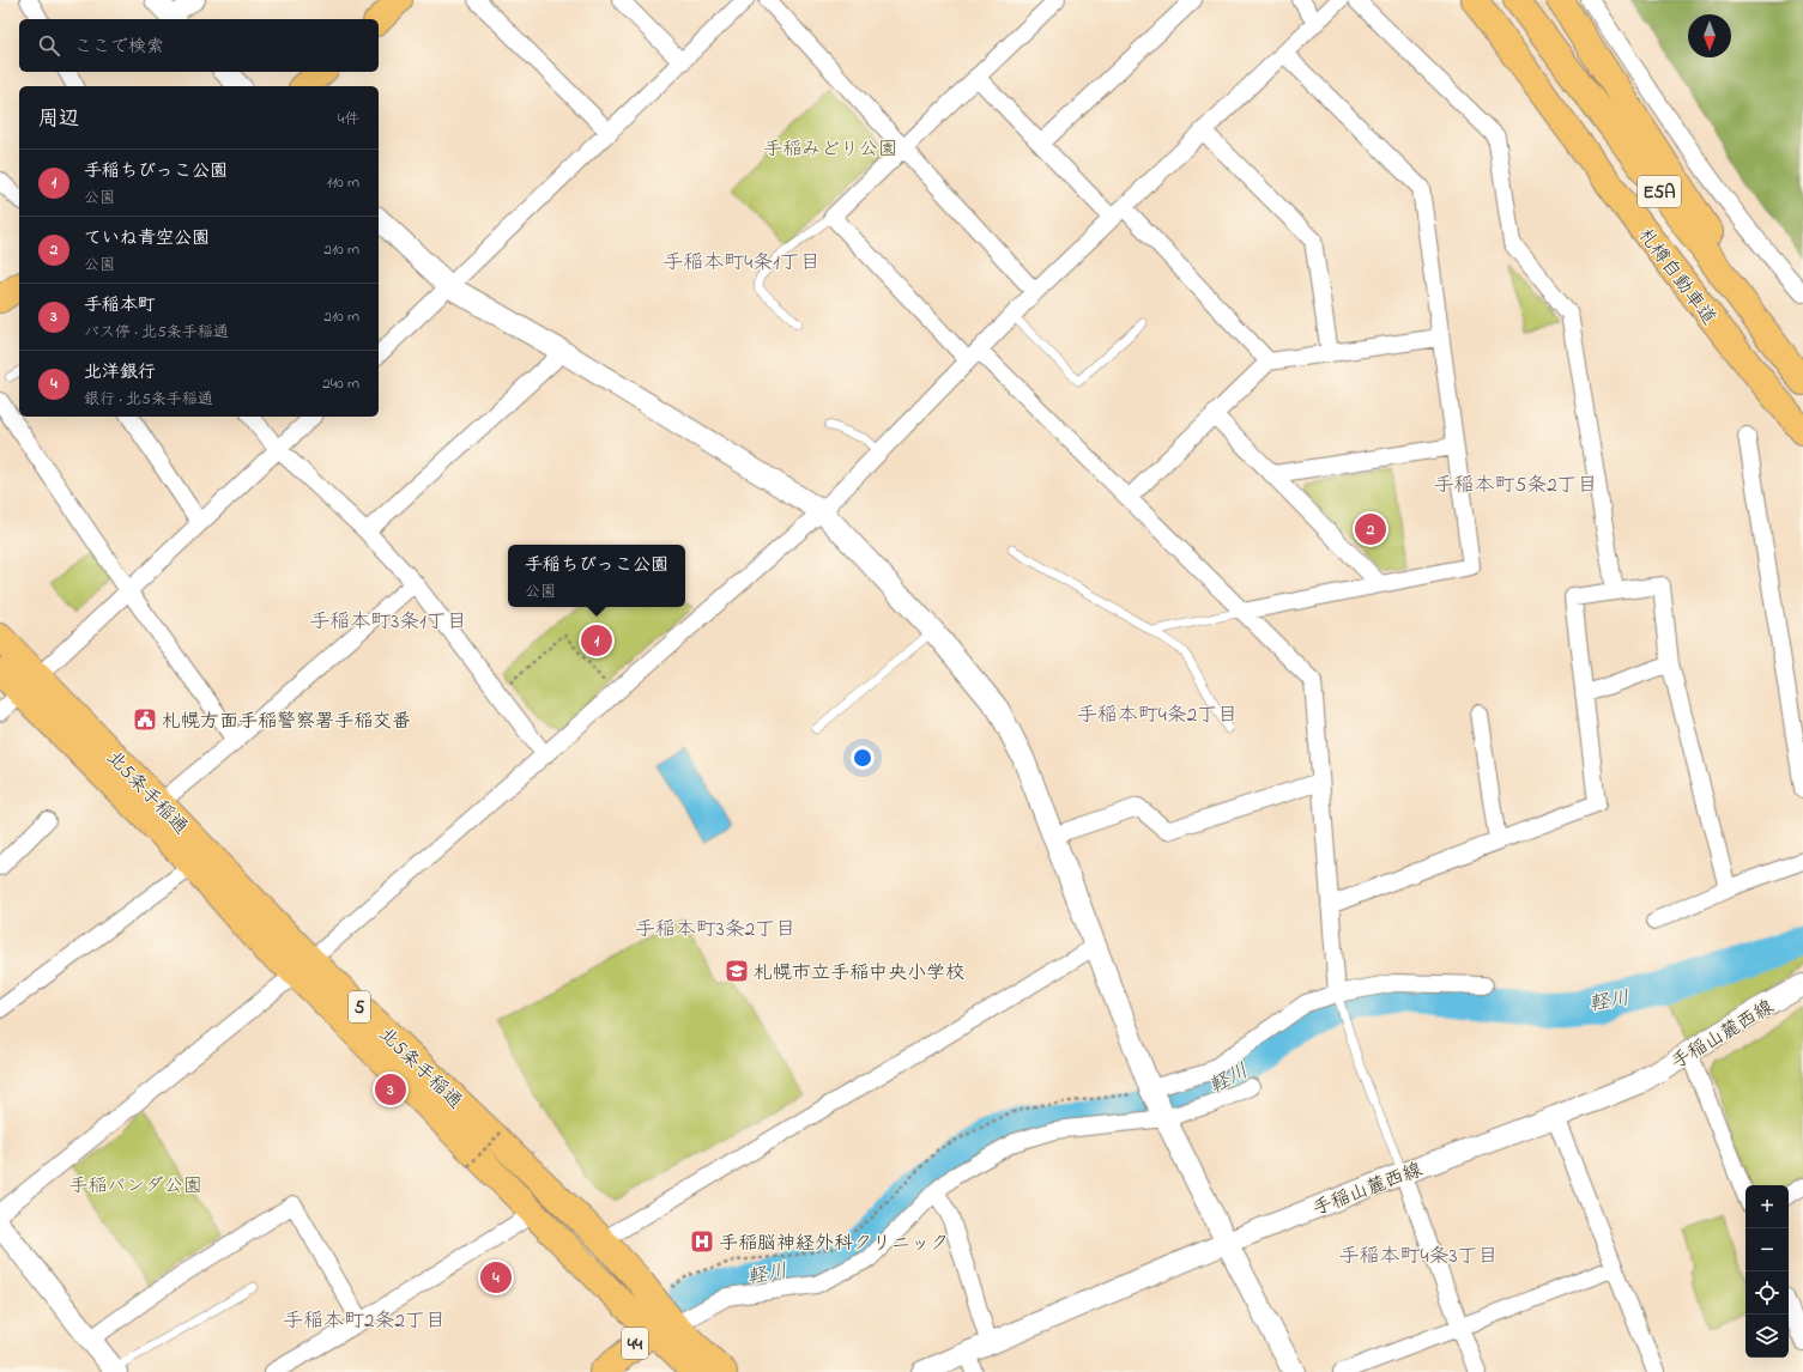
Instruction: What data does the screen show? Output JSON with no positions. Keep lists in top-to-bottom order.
{
  "streets": {
    "main road": [
      "E5A",
      "札樽自動車道",
      "北5条手稲通",
      "5",
      "44"
    ],
    "street": ["手稲山麓西線"]
  },
  "crossings": [
    ["北5条手稲通", "44"]
  ],
  "districts": [
    "手稲本町4条1丁目",
    "手稲本町5条2丁目",
    "手稲本町3条1丁目",
    "手稲本町4条2丁目",
    "手稲本町3条2丁目",
    "手稲本町4条3丁目",
    "手稲本町2条2丁目"
  ],
  "water": ["軽川"],
  "parks": ["手稲みどり公園", "手稲パンダ公園"],
  "places": {
    "public building": ["札幌方面手稲警察署手稲交番"],
    "school or university": ["札幌市立手稲中央小学校"],
    "hospital": ["手稲脳神経外科クリニック"]
  },
  "north": "bottom",
  "page": {
    "search": "ここで検索",
    "heading": ["周辺", "4件"],
    "list": [
      {
        "mark": "1",
        "name": "手稲ちびっこ公園",
        "note": "公園",
        "value": "110 m"
      },
      {
        "mark": "2",
        "name": "ていね青空公園",
        "note": "公園",
        "value": "210 m"
      },
      {
        "mark": "3",
        "name": "手稲本町",
        "note": "バス停 · 北5条手稲通",
        "value": "210 m"
      },
      {
        "mark": "4",
        "name": "北洋銀行",
        "note": "銀行 · 北5条手稲通",
        "value": "240 m"
      }
    ],
    "pins": [
      "2",
      "1",
      "3",
      "4"
    ],
    "popup": ["手稲ちびっこ公園", "公園"],
    "map_buttons": ["+", "−"]
  }
}
